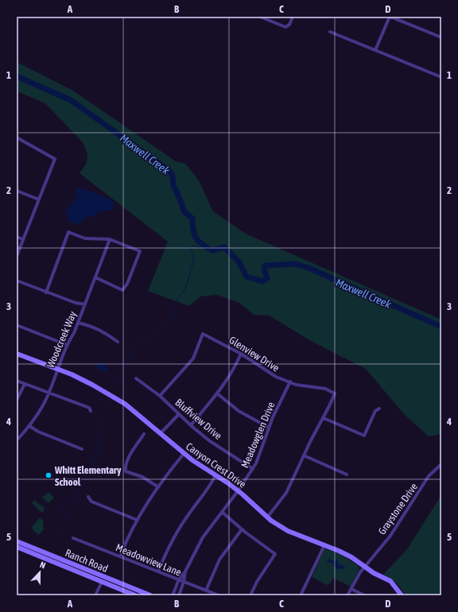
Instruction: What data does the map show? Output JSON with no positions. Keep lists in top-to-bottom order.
{
  "streets": {
    "street": [
      "Woodcreek Way",
      "Glenview Drive",
      "Bluffview Drive",
      "Meadowglen Drive",
      "Canyon Crest Drive",
      "Graystone Drive",
      "Meadowview Lane",
      "Ranch Road"
    ]
  },
  "crossings": [
    ["Woodcreek Way", "Canyon Crest Drive"],
    ["Glenview Drive", "Bluffview Drive"],
    ["Glenview Drive", "Meadowglen Drive"],
    ["Bluffview Drive", "Meadowglen Drive"],
    ["Meadowglen Drive", "Canyon Crest Drive"],
    ["Meadowglen Drive", "Meadowview Lane"],
    ["Canyon Crest Drive", "Graystone Drive"]
  ],
  "water": ["Maxwell Creek"],
  "places": ["Whitt Elementary School"],
  "north": "top",
  "grid": {
    "columns": [
      "A",
      "B",
      "C",
      "D"
    ],
    "rows": [
      "1",
      "2",
      "3",
      "4",
      "5"
    ]
  }
}
